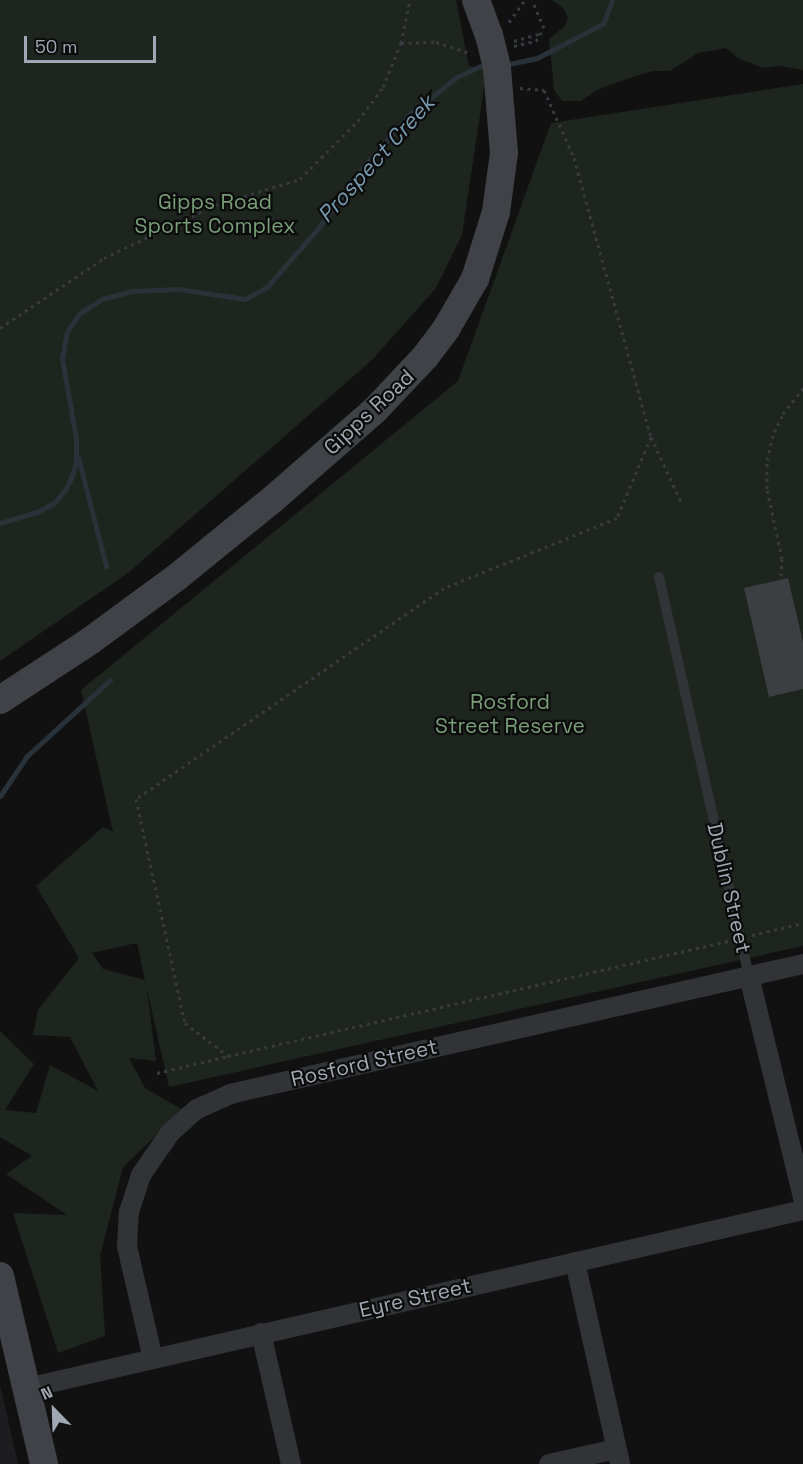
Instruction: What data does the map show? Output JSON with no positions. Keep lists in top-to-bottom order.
{
  "streets": {
    "main road": ["Gipps Road"],
    "street": ["Dublin Street", "Rosford Street", "Eyre Street"]
  },
  "crossings": [
    ["Dublin Street", "Rosford Street"],
    ["Rosford Street", "Eyre Street"]
  ],
  "water": ["Prospect Creek"],
  "parks": ["Gipps Road Sports Complex", "Rosford Street Reserve"],
  "scale_bar": "50 m",
  "north": "top left"
}
